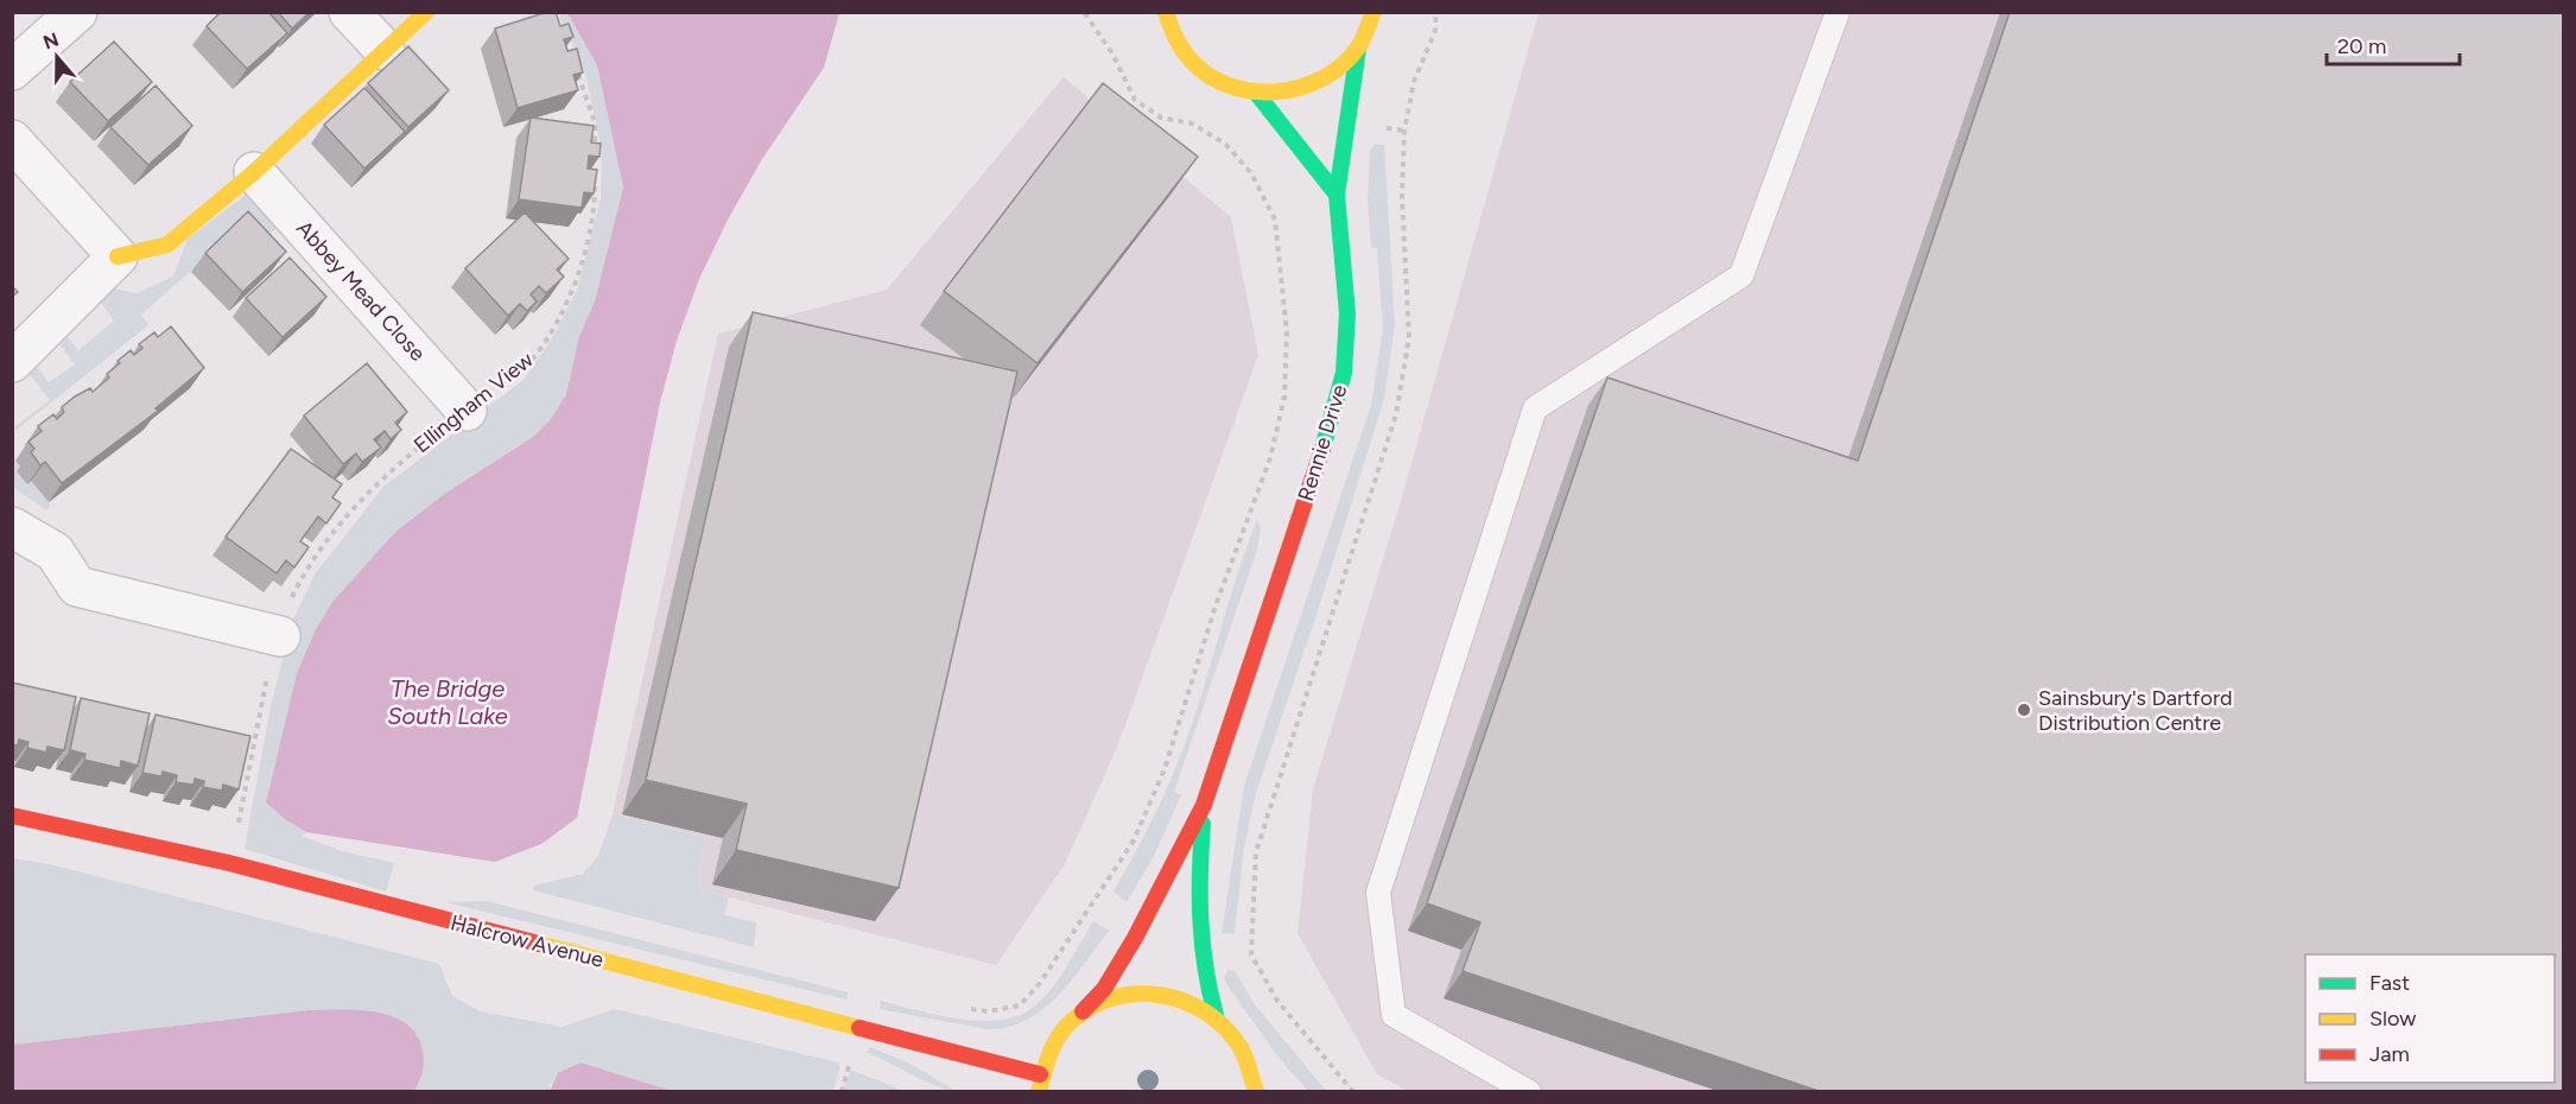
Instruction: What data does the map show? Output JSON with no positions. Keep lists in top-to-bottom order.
{
  "streets": {
    "street": ["Abbey Mead Close", "Rennie Drive", "Halcrow Avenue"],
    "path": ["Ellingham View"]
  },
  "crossings": [
    ["Abbey Mead Close", "Ellingham View"],
    ["Rennie Drive", "Halcrow Avenue"]
  ],
  "water": ["The Bridge South Lake"],
  "places": ["Sainsbury's Dartford Distribution Centre"],
  "legend": ["Fast", "Slow", "Jam"],
  "scale_bar": "20 m",
  "north": "top"
}
